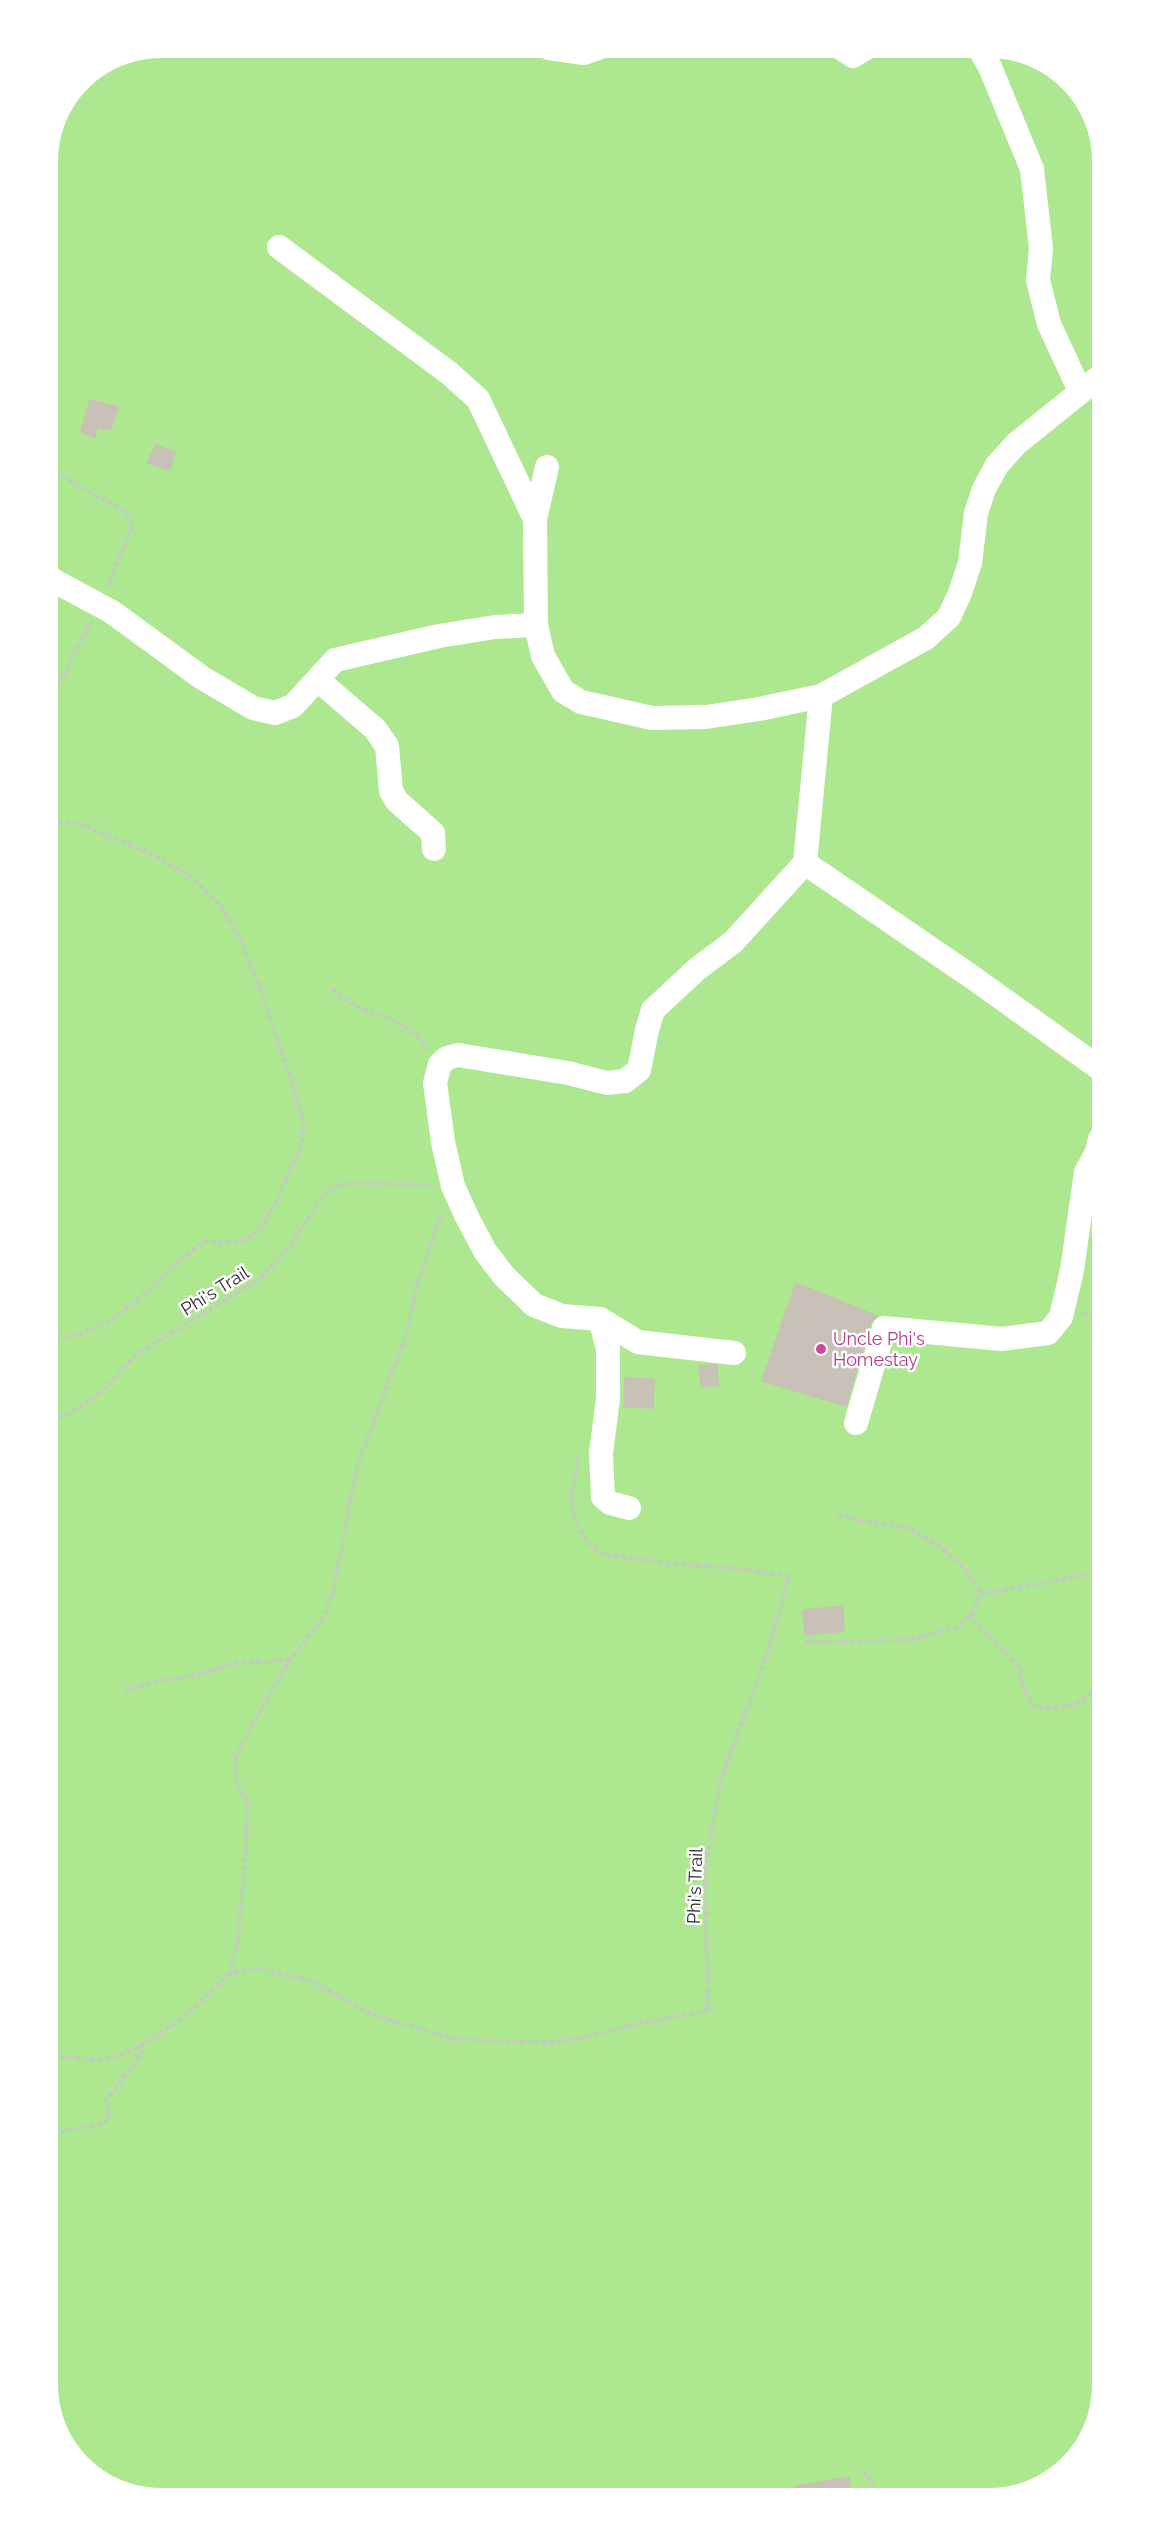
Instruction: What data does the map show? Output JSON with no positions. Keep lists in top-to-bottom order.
{
  "streets": {
    "path": ["Phi's Trail"]
  },
  "places": ["Uncle Phi's Homestay"]
}
